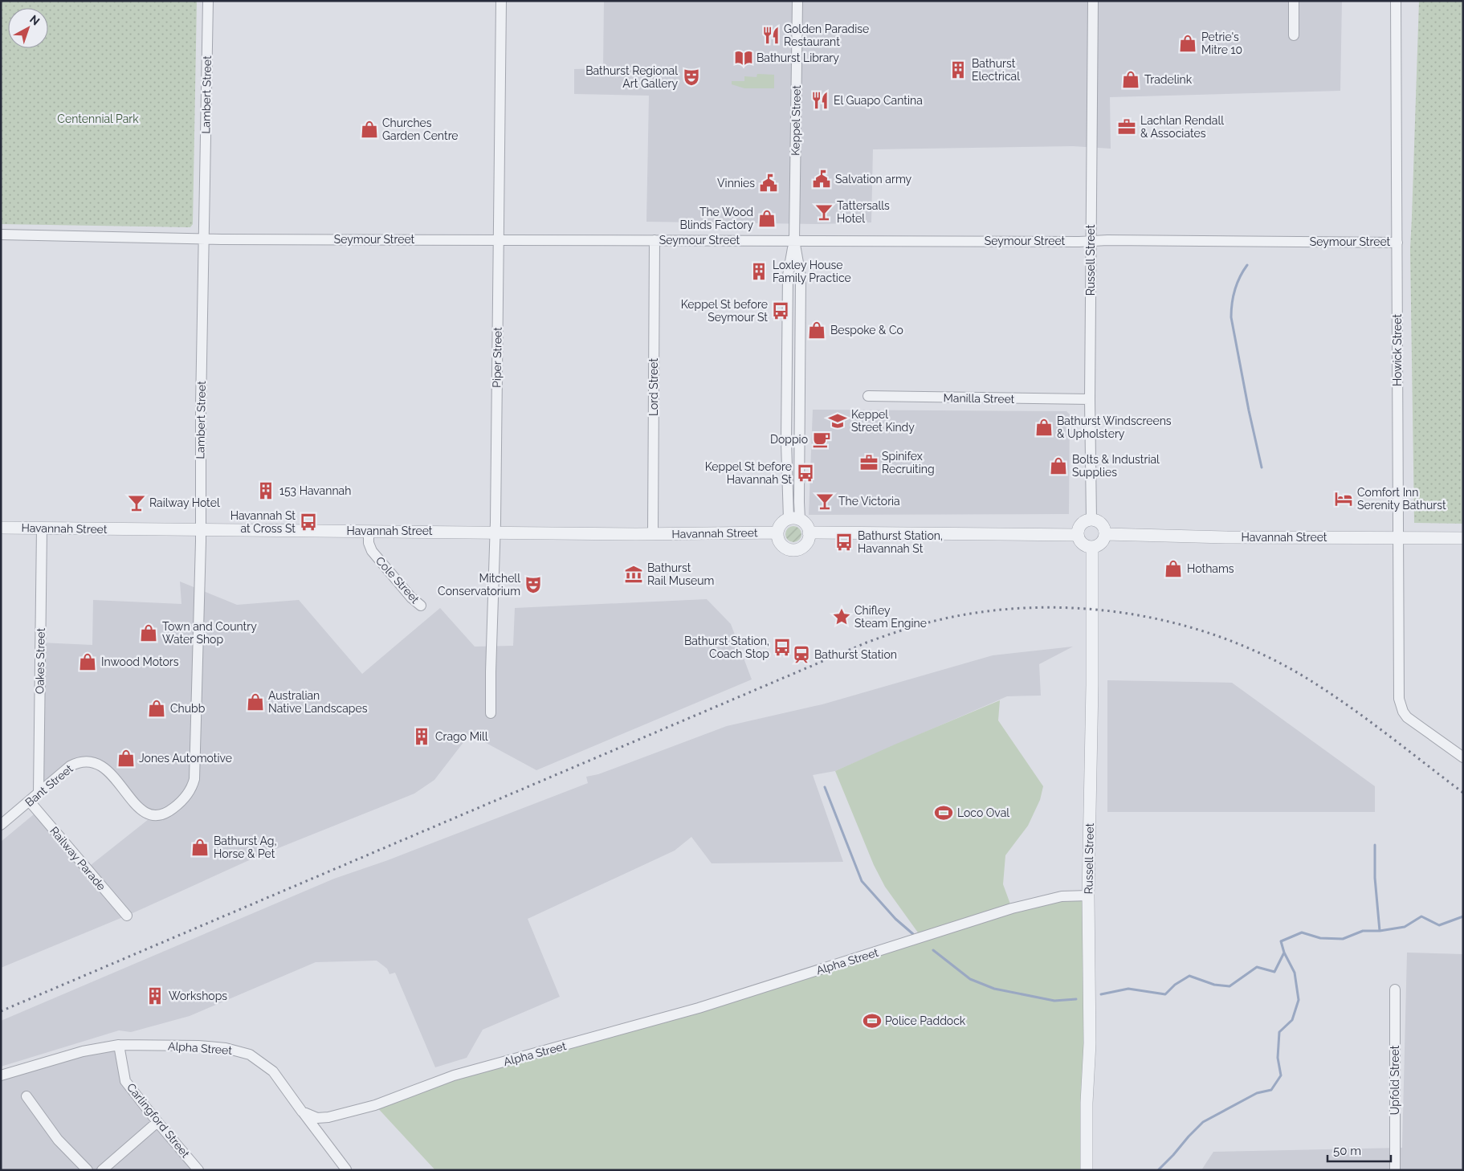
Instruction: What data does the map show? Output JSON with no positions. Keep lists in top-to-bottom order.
{
  "streets": {
    "street": [
      "Lambert Street",
      "Keppel Street",
      "Seymour Street",
      "Russell Street",
      "Howick Street",
      "Piper Street",
      "Lord Street",
      "Manilla Street",
      "Havannah Street",
      "Cole Street",
      "Oakes Street",
      "Bant Street",
      "Railway Parade",
      "Alpha Street",
      "Upfold Street",
      "Carlingford Street"
    ]
  },
  "crossings": [
    ["Lambert Street", "Seymour Street"],
    ["Lambert Street", "Havannah Street"],
    ["Lambert Street", "Bant Street"],
    ["Keppel Street", "Seymour Street"],
    ["Keppel Street", "Havannah Street"],
    ["Seymour Street", "Russell Street"],
    ["Seymour Street", "Howick Street"],
    ["Seymour Street", "Piper Street"],
    ["Seymour Street", "Lord Street"],
    ["Russell Street", "Manilla Street"],
    ["Russell Street", "Havannah Street"],
    ["Russell Street", "Alpha Street"],
    ["Howick Street", "Havannah Street"],
    ["Piper Street", "Havannah Street"],
    ["Lord Street", "Havannah Street"],
    ["Havannah Street", "Cole Street"],
    ["Havannah Street", "Oakes Street"],
    ["Oakes Street", "Bant Street"],
    ["Bant Street", "Railway Parade"],
    ["Alpha Street", "Carlingford Street"]
  ],
  "parks": ["Centennial Park"],
  "places": {
    "restaurant": ["Golden Paradise Restaurant", "El Guapo Cantina"],
    "shop": [
      "Petrie's Mitre 10",
      "Tradelink",
      "Churches Garden Centre",
      "The Wood Blinds Factory",
      "Bespoke & Co",
      "Bathurst Windscreens & Upholstery",
      "Bolts & Industrial Supplies",
      "Hothams",
      "Town and Country Water Shop",
      "Inwood Motors",
      "Australian Native Landscapes",
      "Chubb",
      "Jones Automotive",
      "Bathurst Ag, Horse & Pet"
    ],
    "library": ["Bathurst Library"],
    "building": [
      "Bathurst Electrical",
      "Loxley House Family Practice",
      "153 Havannah",
      "Crago Mill",
      "Workshops"
    ],
    "theatre": ["Bathurst Regional Art Gallery", "Mitchell Conservatorium"],
    "office": ["Lachlan Rendall & Associates", "Spinifex Recruiting"],
    "public building": ["Salvation army", "Vinnies"],
    "bar": ["Tattersalls Hotel", "The Victoria", "Railway Hotel"],
    "bus stop": [
      "Keppel St before Seymour St",
      "Keppel St before Havannah St",
      "Havannah St at Cross St",
      "Bathurst Station, Havannah St",
      "Bathurst Station, Coach Stop"
    ],
    "school or university": ["Keppel Street Kindy"],
    "cafe": ["Doppio"],
    "hotel": ["Comfort Inn Serenity Bathurst"],
    "museum": ["Bathurst Rail Museum"],
    "place": ["Chifley Steam Engine"],
    "station": ["Bathurst Station"],
    "sports": ["Loco Oval", "Police Paddock"]
  },
  "scale_bar": "50 m",
  "north": "top right"
}
